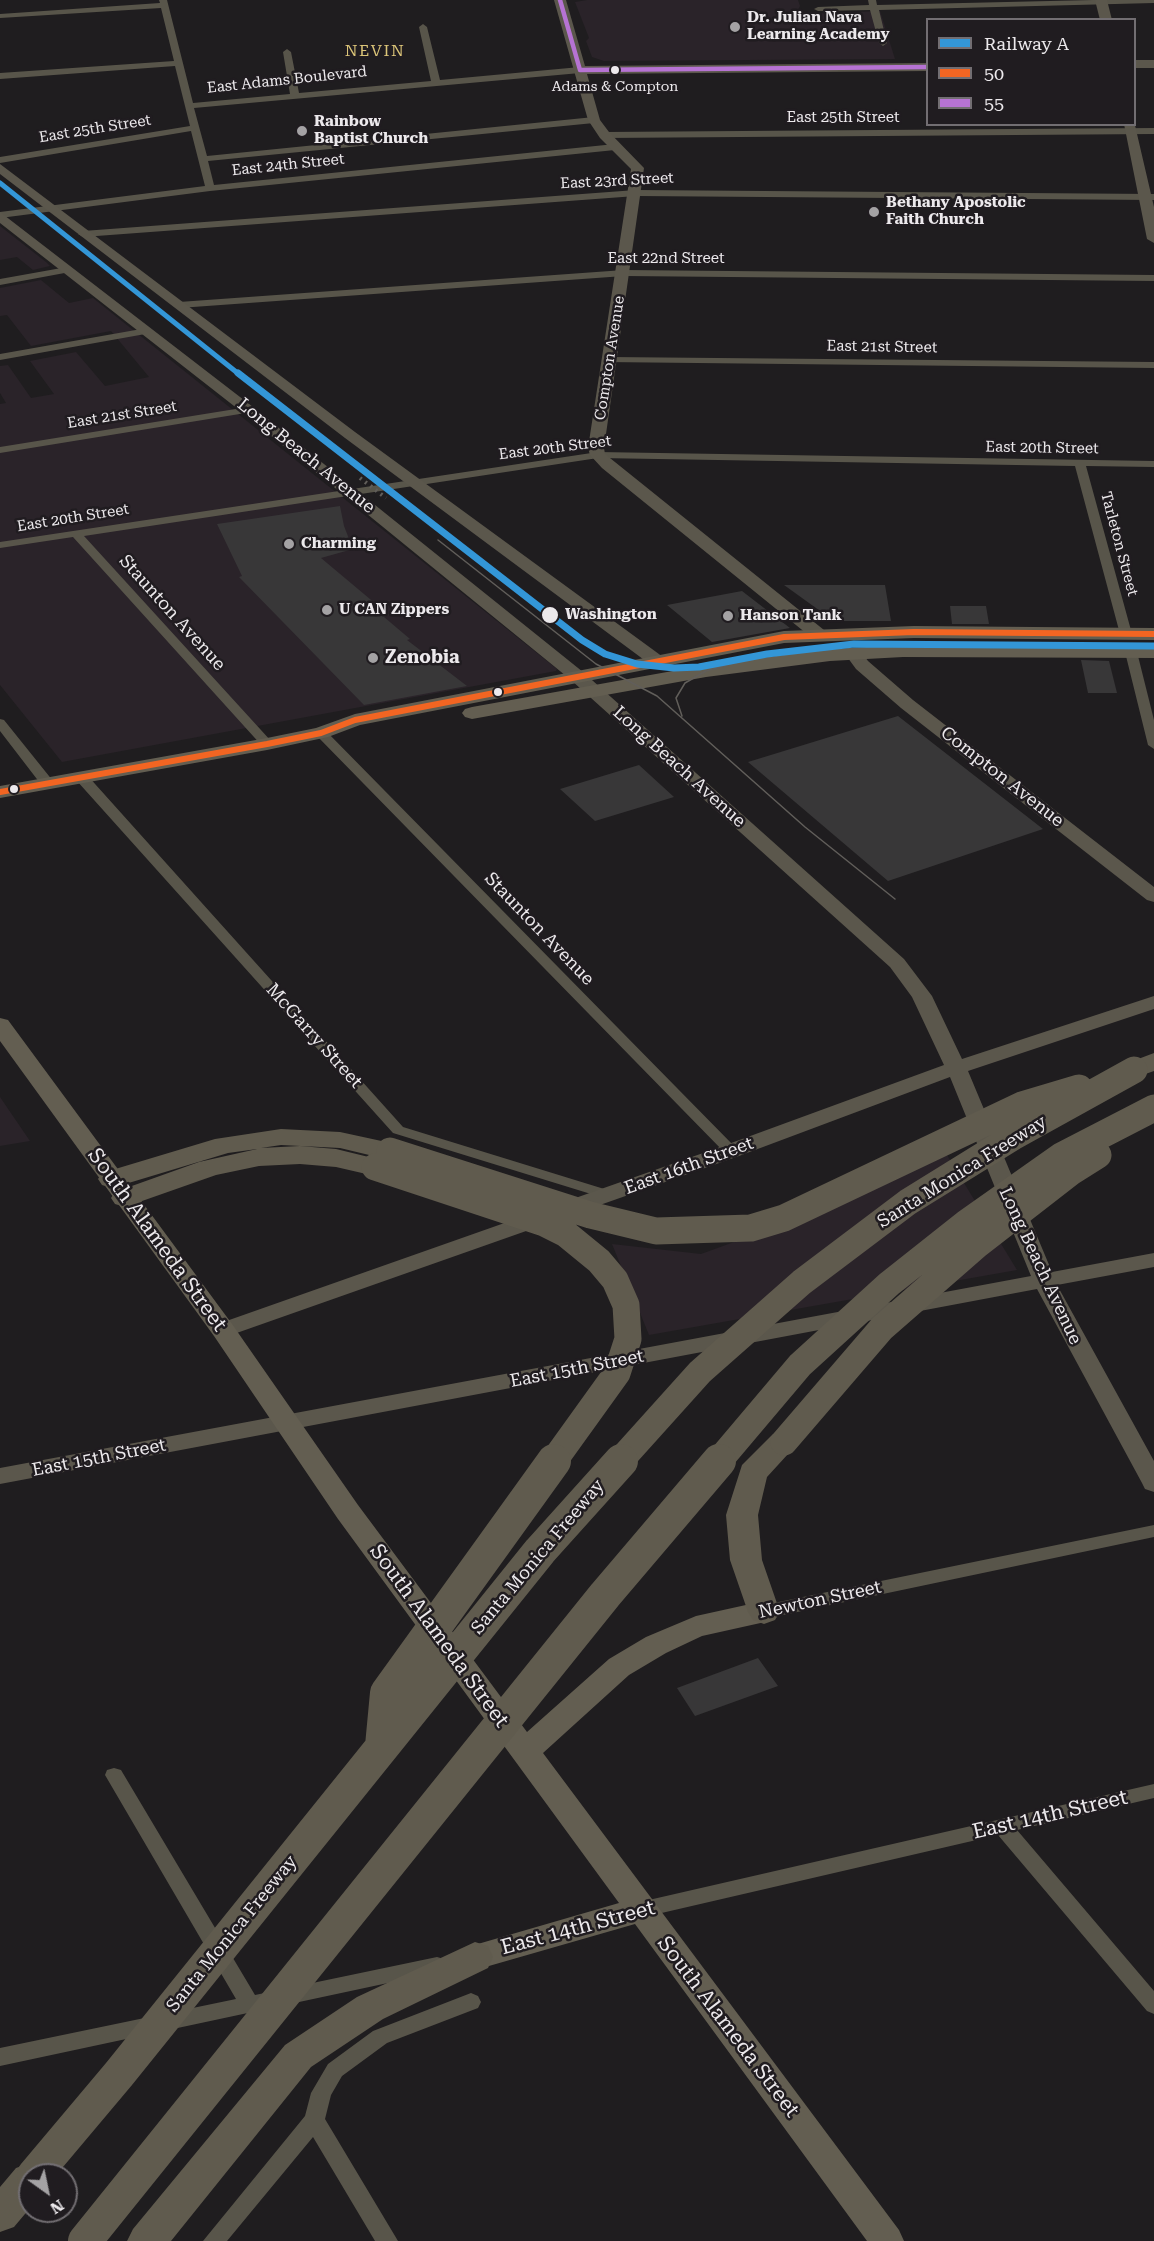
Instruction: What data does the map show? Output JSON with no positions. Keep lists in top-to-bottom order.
{
  "streets": {
    "highway": ["Santa Monica Freeway"],
    "main road": ["South Alameda Street", "Newton Street", "East 14th Street"],
    "street": [
      "East Adams Boulevard",
      "East 25th Street",
      "East 24th Street",
      "East 23rd Street",
      "East 22nd Street",
      "East 21st Street",
      "Compton Avenue",
      "East 20th Street",
      "Long Beach Avenue",
      "Tarleton Street",
      "Staunton Avenue",
      "McGarry Street",
      "East 16th Street",
      "East 15th Street"
    ]
  },
  "crossings": [
    ["East Adams Boulevard", "Compton Avenue"],
    ["East 25th Street", "Compton Avenue"],
    ["East 24th Street", "Compton Avenue"],
    ["East 24th Street", "Long Beach Avenue"],
    ["East 23rd Street", "Compton Avenue"],
    ["East 22nd Street", "Compton Avenue"],
    ["East 21st Street", "Compton Avenue"],
    ["East 21st Street", "Long Beach Avenue"],
    ["Compton Avenue", "East 20th Street"],
    ["East 20th Street", "Long Beach Avenue"],
    ["East 20th Street", "Tarleton Street"],
    ["East 20th Street", "Staunton Avenue"],
    ["Long Beach Avenue", "East 16th Street"],
    ["Long Beach Avenue", "East 15th Street"],
    ["Staunton Avenue", "East 16th Street"],
    ["McGarry Street", "East 16th Street"],
    ["East 16th Street", "South Alameda Street"],
    ["South Alameda Street", "East 15th Street"],
    ["South Alameda Street", "Newton Street"],
    ["South Alameda Street", "East 14th Street"]
  ],
  "districts": ["NEVIN"],
  "places": [
    "Dr. Julian Nava Learning Academy",
    "Adams & Compton",
    "Rainbow Baptist Church",
    "Bethany Apostolic Faith Church",
    "Charming",
    "U CAN Zippers",
    "Washington",
    "Hanson Tank",
    "Zenobia"
  ],
  "lines": ["transit line 55", "rail line A", "transit line 50"],
  "legend": ["Railway A", "50", "55"],
  "north": "bottom right"
}
